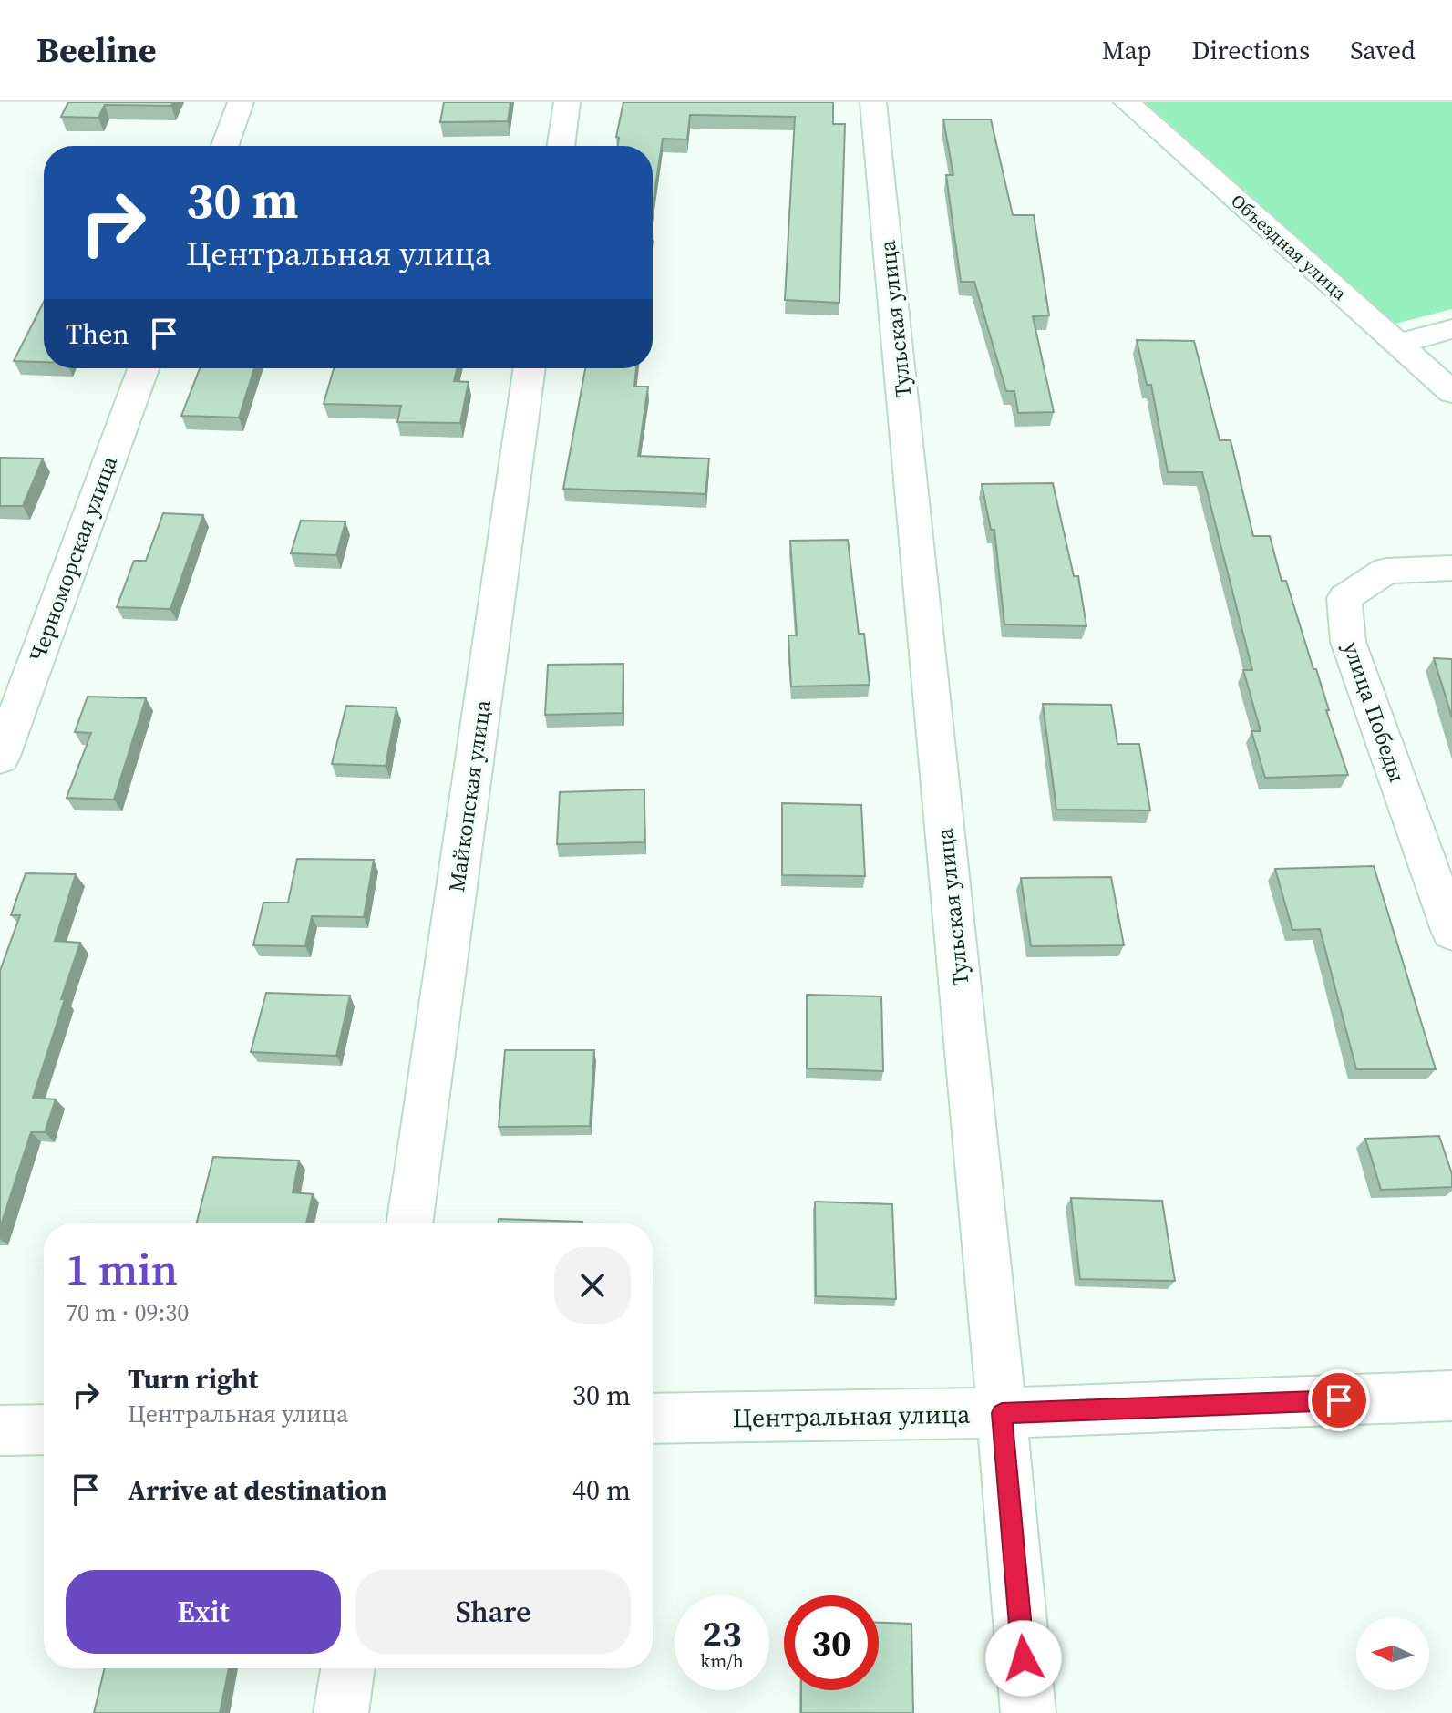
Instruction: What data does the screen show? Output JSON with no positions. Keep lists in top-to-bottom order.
{
  "streets": {
    "street": [
      "Объездная улица",
      "Тульская улица",
      "Черноморская улица",
      "улица Победы",
      "Майкопская улица",
      "Центральная улица"
    ]
  },
  "crossings": [
    ["Тульская улица", "Центральная улица"]
  ],
  "north": "left",
  "page": {
    "header": "Beeline",
    "nav": ["Map", "Directions", "Saved"],
    "turn": ["30 m", "Центральная улица"],
    "then": "Then",
    "heading": ["1 min", "70 m · 09:30"],
    "list": [
      {
        "name": "Turn right",
        "note": "Центральная улица",
        "value": "30 m"
      },
      {
        "name": "Arrive at destination",
        "value": "40 m"
      }
    ],
    "buttons": ["Exit", "Share"],
    "speed": "23 km/h",
    "limit": "30"
  }
}
